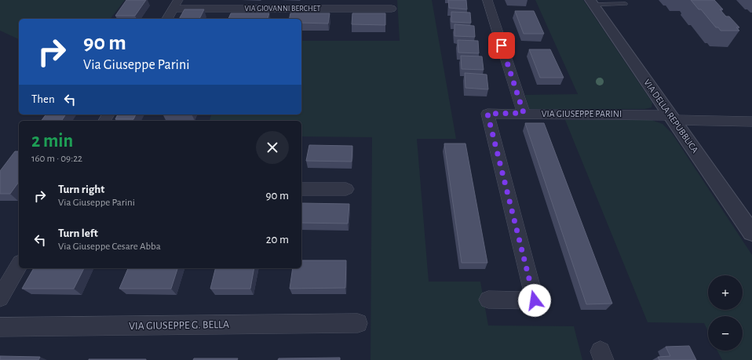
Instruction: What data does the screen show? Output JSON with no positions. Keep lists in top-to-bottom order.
{
  "streets": {
    "street": [
      "VIA GIOVANNI BERCHET",
      "VIA GIUSEPPE PARINI",
      "VIA DELLA REPUBBLICA",
      "VIA GIUSEPPE G. BELLA"
    ]
  },
  "crossings": [
    ["VIA GIUSEPPE PARINI", "VIA DELLA REPUBBLICA"]
  ],
  "page": {
    "turn": ["90 m", "Via Giuseppe Parini"],
    "then": "Then",
    "heading": ["2 min", "160 m · 09:22"],
    "list": [
      {
        "name": "Turn right",
        "note": "Via Giuseppe Parini",
        "value": "90 m"
      },
      {
        "name": "Turn left",
        "note": "Via Giuseppe Cesare Abba",
        "value": "20 m"
      }
    ],
    "map_buttons": ["+", "−"]
  }
}
